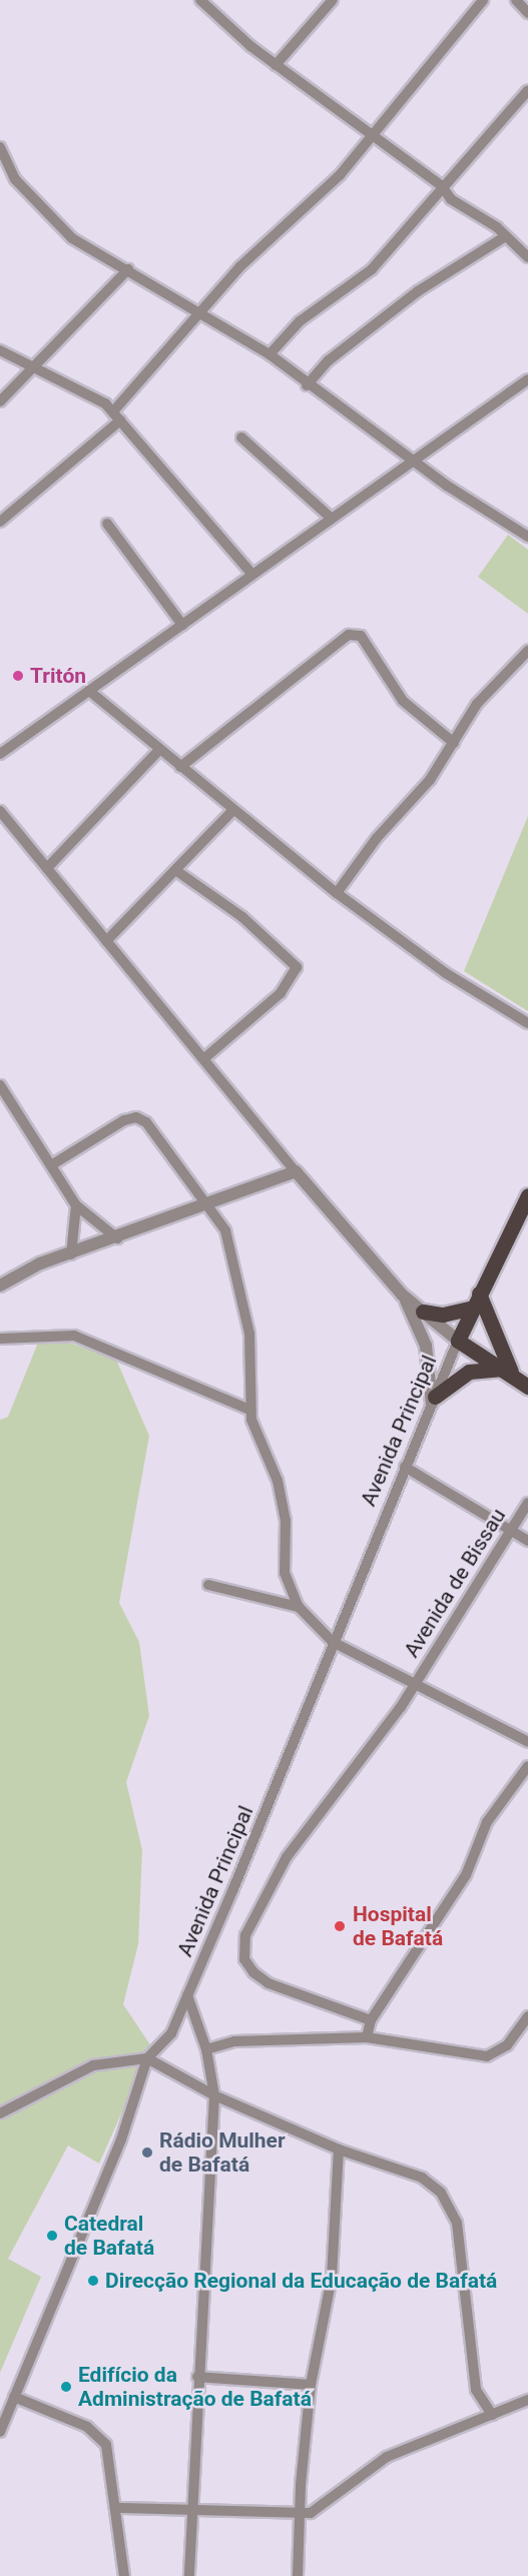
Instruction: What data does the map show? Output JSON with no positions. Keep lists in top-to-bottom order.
{
  "streets": {
    "street": ["Avenida Principal", "Avenida de Bissau"]
  },
  "places": [
    "Tritón",
    "Hospital de Bafatá",
    "Rádio Mulher de Bafatá",
    "Catedral de Bafatá",
    "Direcção Regional da Educação de Bafatá",
    "Edifício da Administração de Bafatá"
  ]
}
